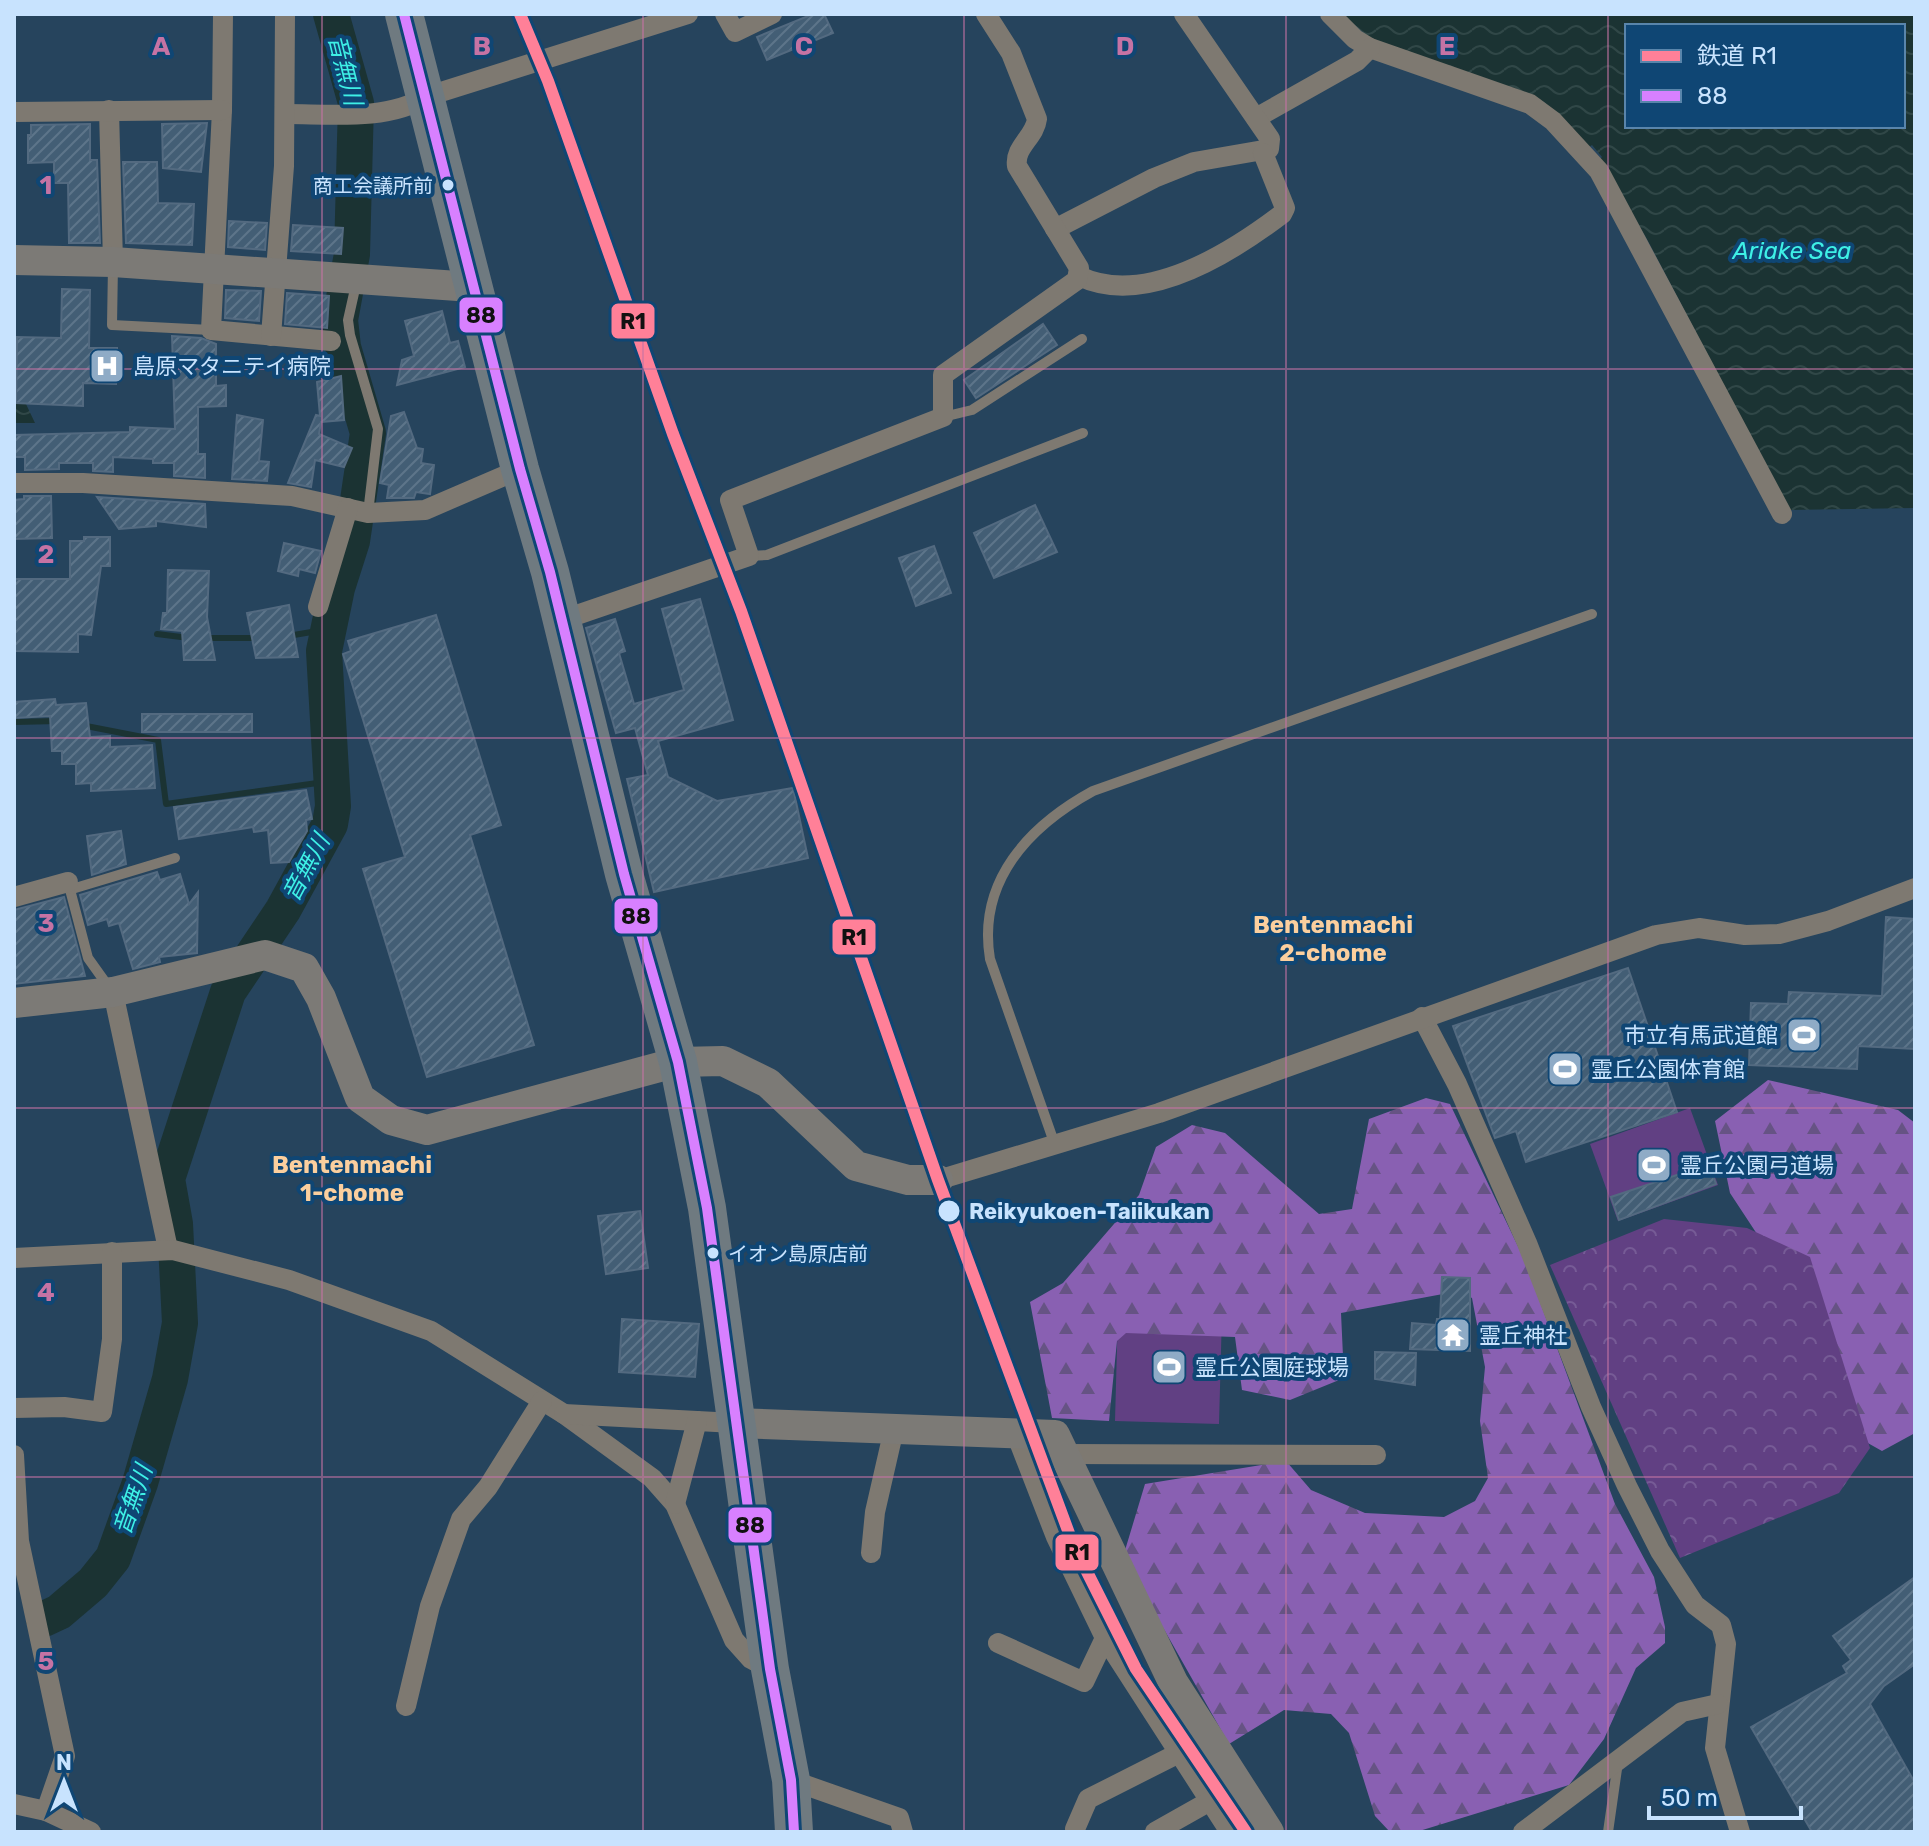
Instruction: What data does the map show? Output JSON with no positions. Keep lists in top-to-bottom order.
{
  "districts": ["Bentenmachi 2-chome", "Bentenmachi 1-chome"],
  "water": ["音無川", "Ariake Sea"],
  "places": {
    "other": ["商工会議所前", "Reikyukoen-Taiikukan", "イオン島原店前"],
    "hospital": ["島原マタニテイ病院"],
    "sports": [
      "市立有馬武道館",
      "霊丘公園体育館",
      "霊丘公園弓道場",
      "霊丘公園庭球場"
    ],
    "temple": ["霊丘神社"]
  },
  "lines": ["rail line R1", "transit line 88"],
  "legend": ["鉄道 R1", "88"],
  "scale_bar": "50 m",
  "north": "top",
  "grid": {
    "columns": [
      "A",
      "B",
      "C",
      "D",
      "E"
    ],
    "rows": [
      "1",
      "2",
      "3",
      "4",
      "5"
    ]
  }
}
